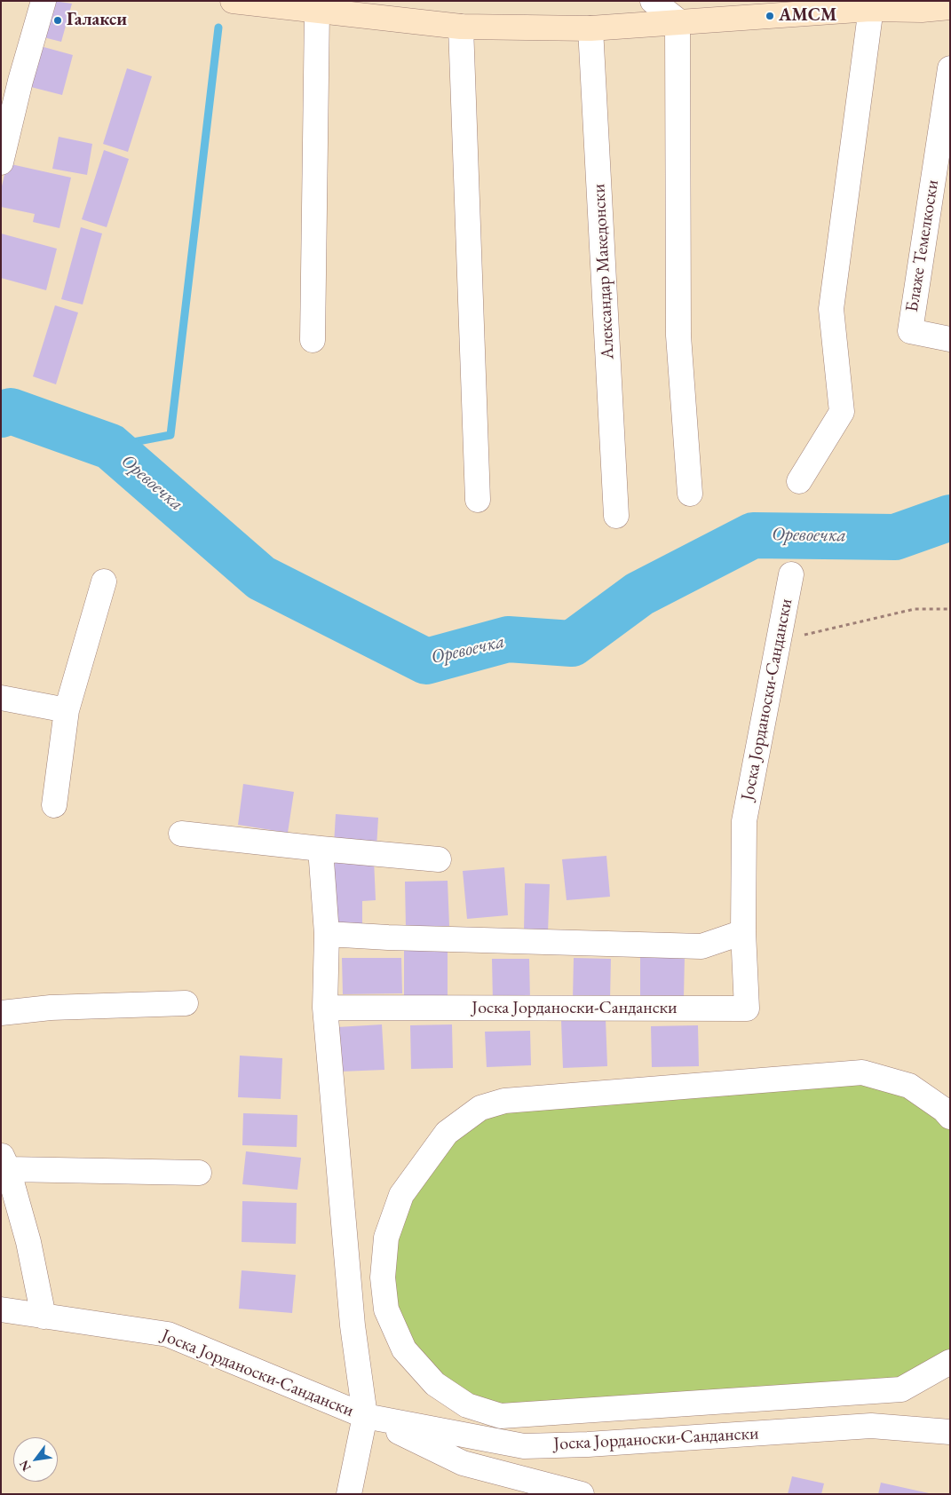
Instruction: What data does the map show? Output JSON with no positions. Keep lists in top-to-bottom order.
{
  "streets": {
    "street": ["Блаже Темелкоски", "Александар Македонски", "Јоска Јорданоски-Сандански"]
  },
  "water": ["Оревоечка"],
  "places": ["АМСМ", "Галакси"],
  "north": "bottom left"
}
